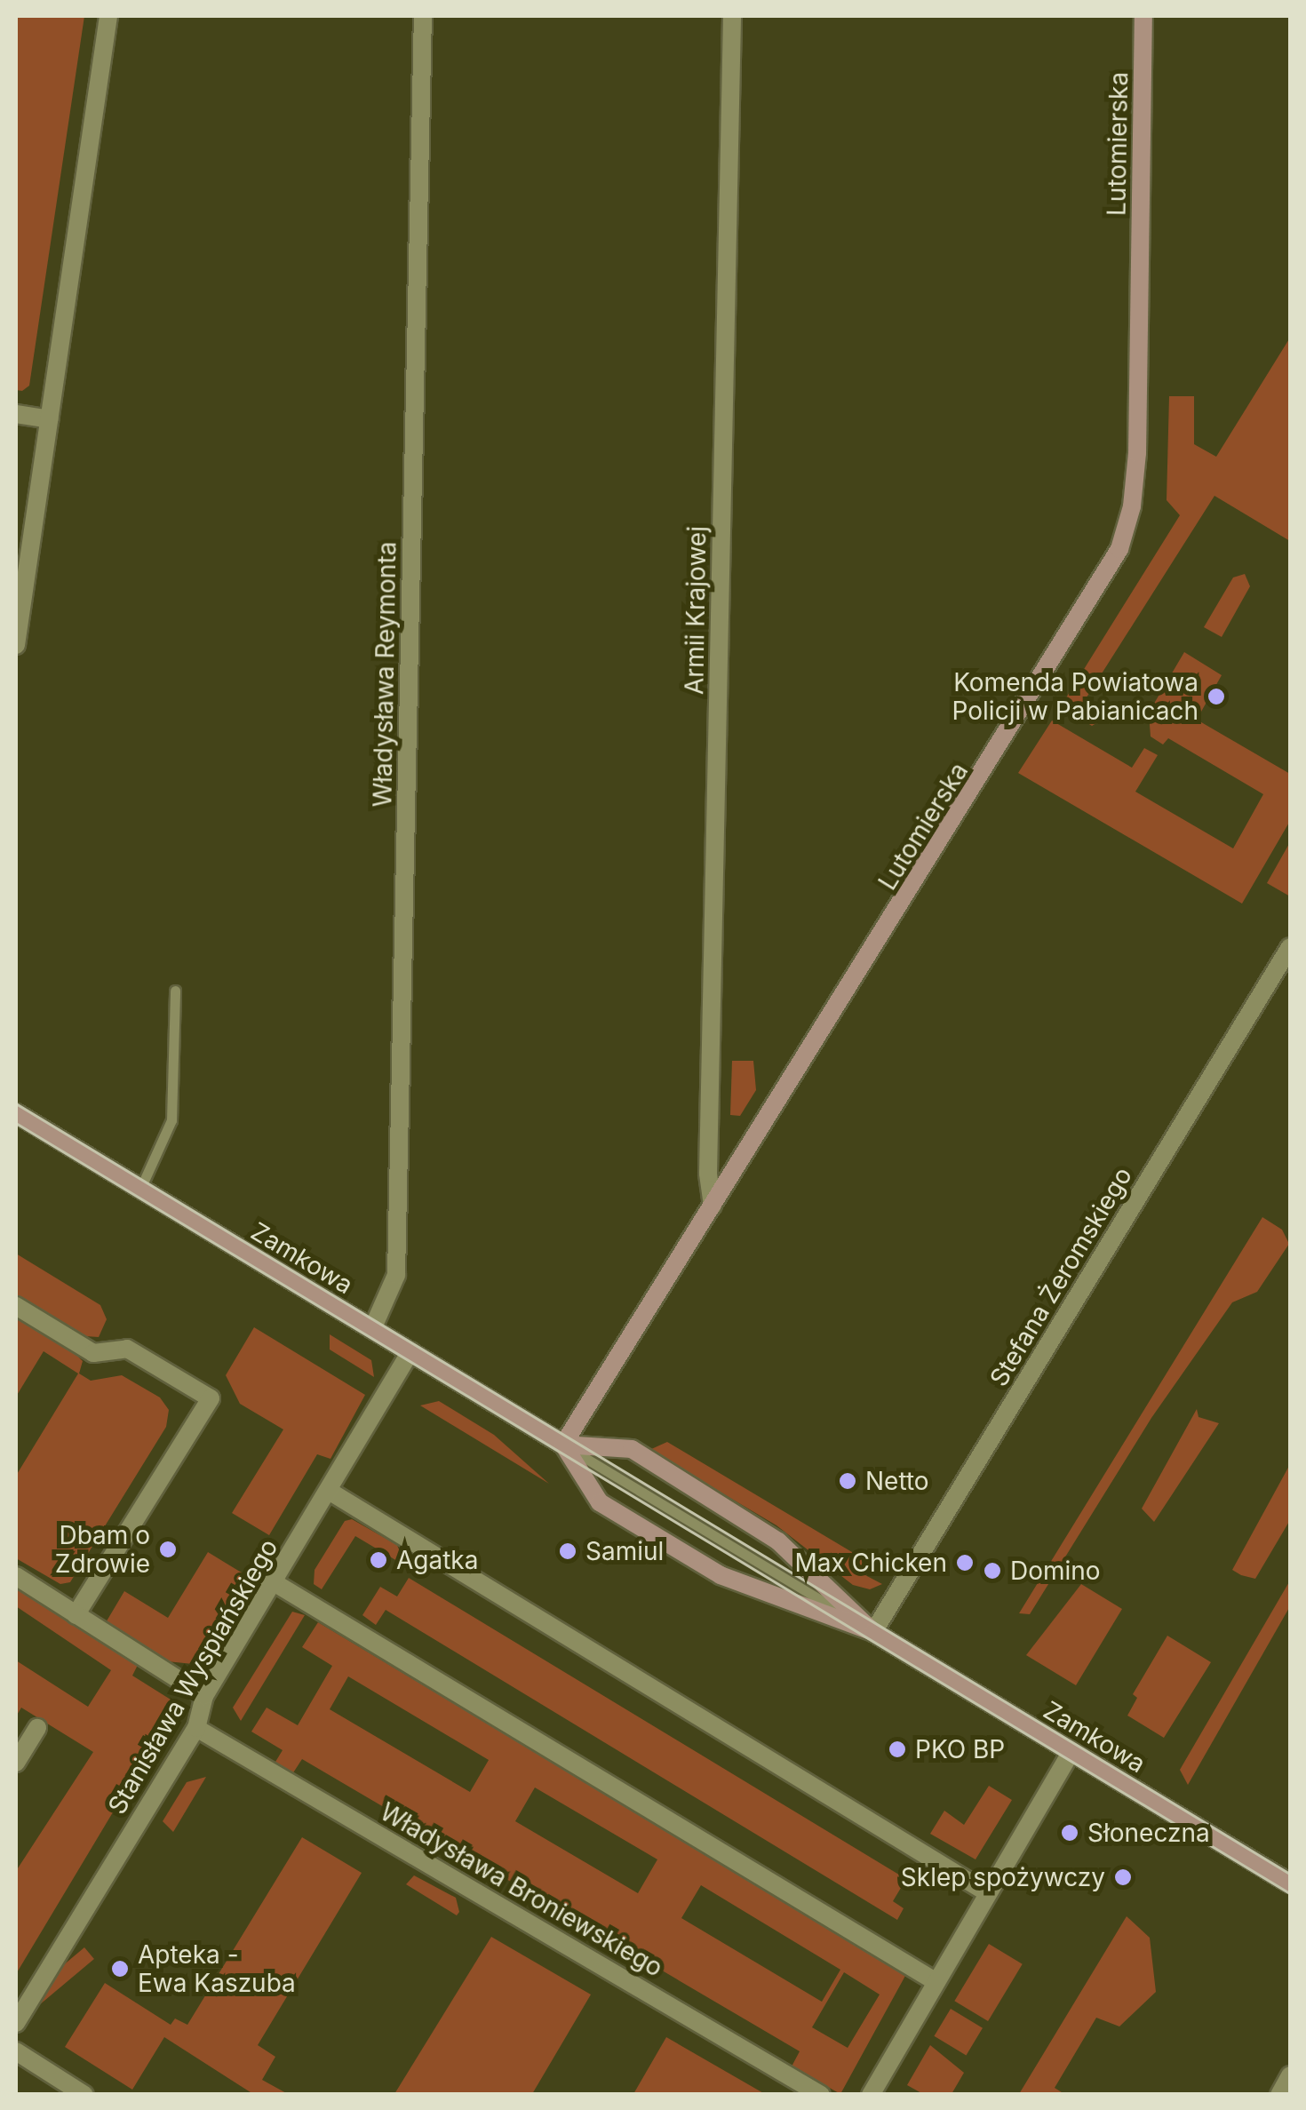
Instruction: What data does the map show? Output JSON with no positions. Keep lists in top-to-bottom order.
{
  "streets": {
    "street": [
      "Lutomierska",
      "Armii Krajowej",
      "Władysława Reymonta",
      "Zamkowa",
      "Stefana Żeromskiego",
      "Stanisława Wyspiańskiego",
      "Władysława Broniewskiego"
    ]
  },
  "crossings": [
    ["Lutomierska", "Armii Krajowej"],
    ["Lutomierska", "Zamkowa"],
    ["Władysława Reymonta", "Zamkowa"],
    ["Zamkowa", "Stefana Żeromskiego"],
    ["Zamkowa", "Stanisława Wyspiańskiego"],
    ["Stanisława Wyspiańskiego", "Władysława Broniewskiego"]
  ],
  "places": [
    "Komenda Powiatowa Policji w Pabianicach",
    "Netto",
    "Dbam o Zdrowie",
    "Samiul",
    "Agatka",
    "Max Chicken",
    "Domino",
    "PKO BP",
    "Słoneczna",
    "Sklep spożywczy",
    "Apteka - Ewa Kaszuba"
  ]
}
